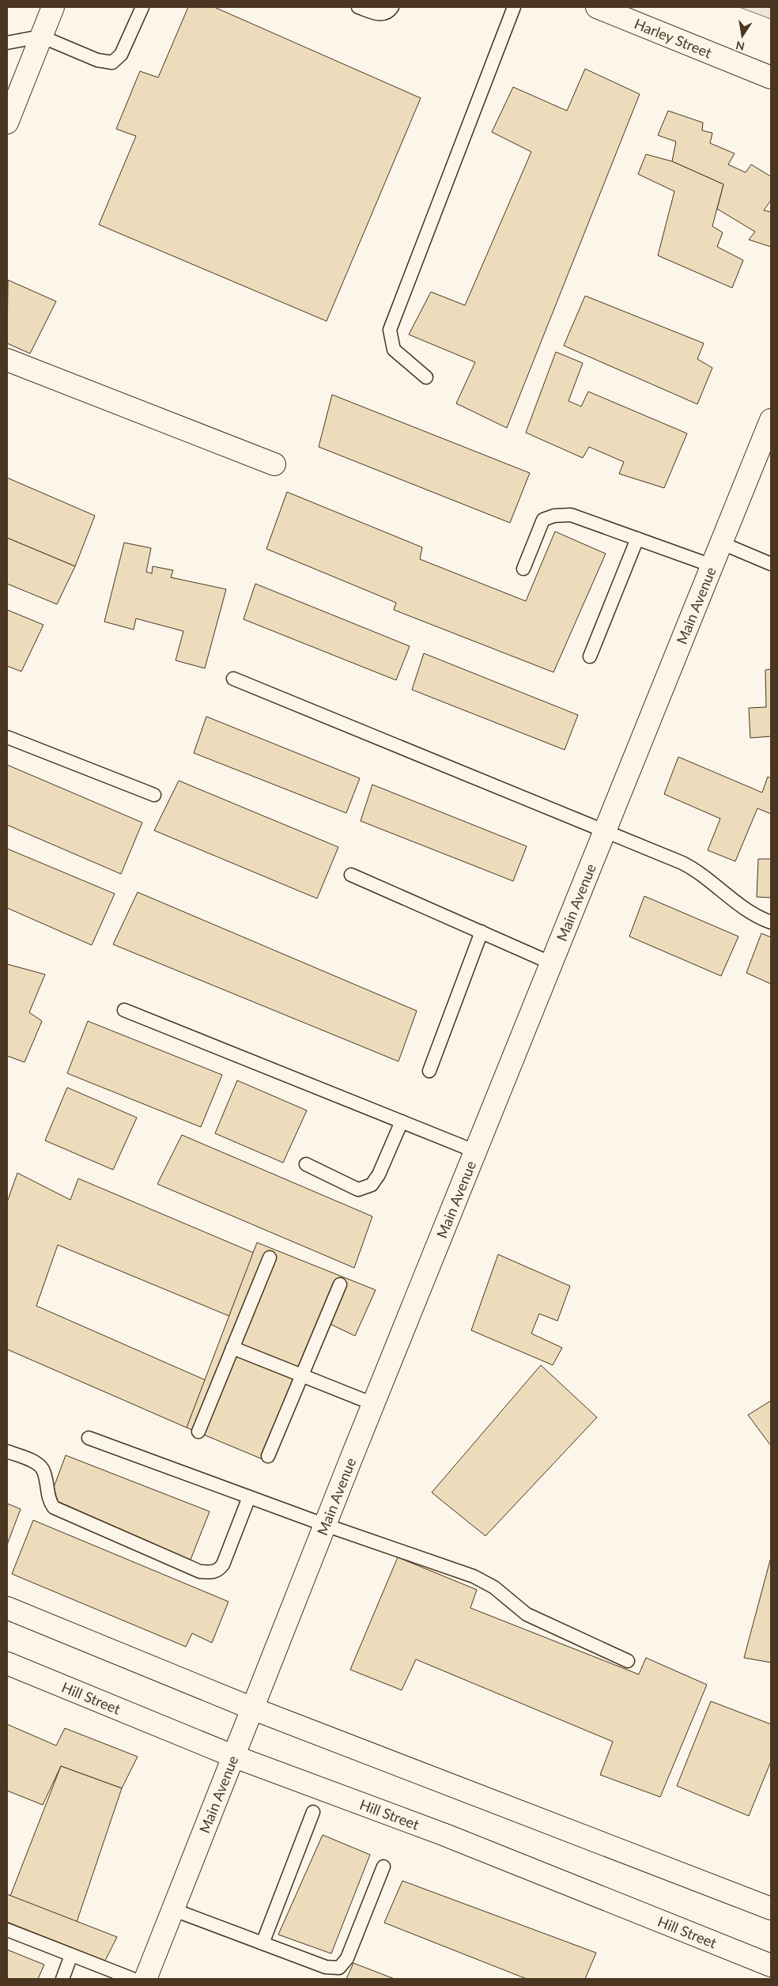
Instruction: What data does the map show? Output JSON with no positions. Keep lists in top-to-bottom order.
{
  "streets": {
    "street": ["Harley Street", "Main Avenue", "Hill Street"]
  },
  "crossings": [
    ["Main Avenue", "Hill Street"]
  ],
  "north": "bottom"
}
